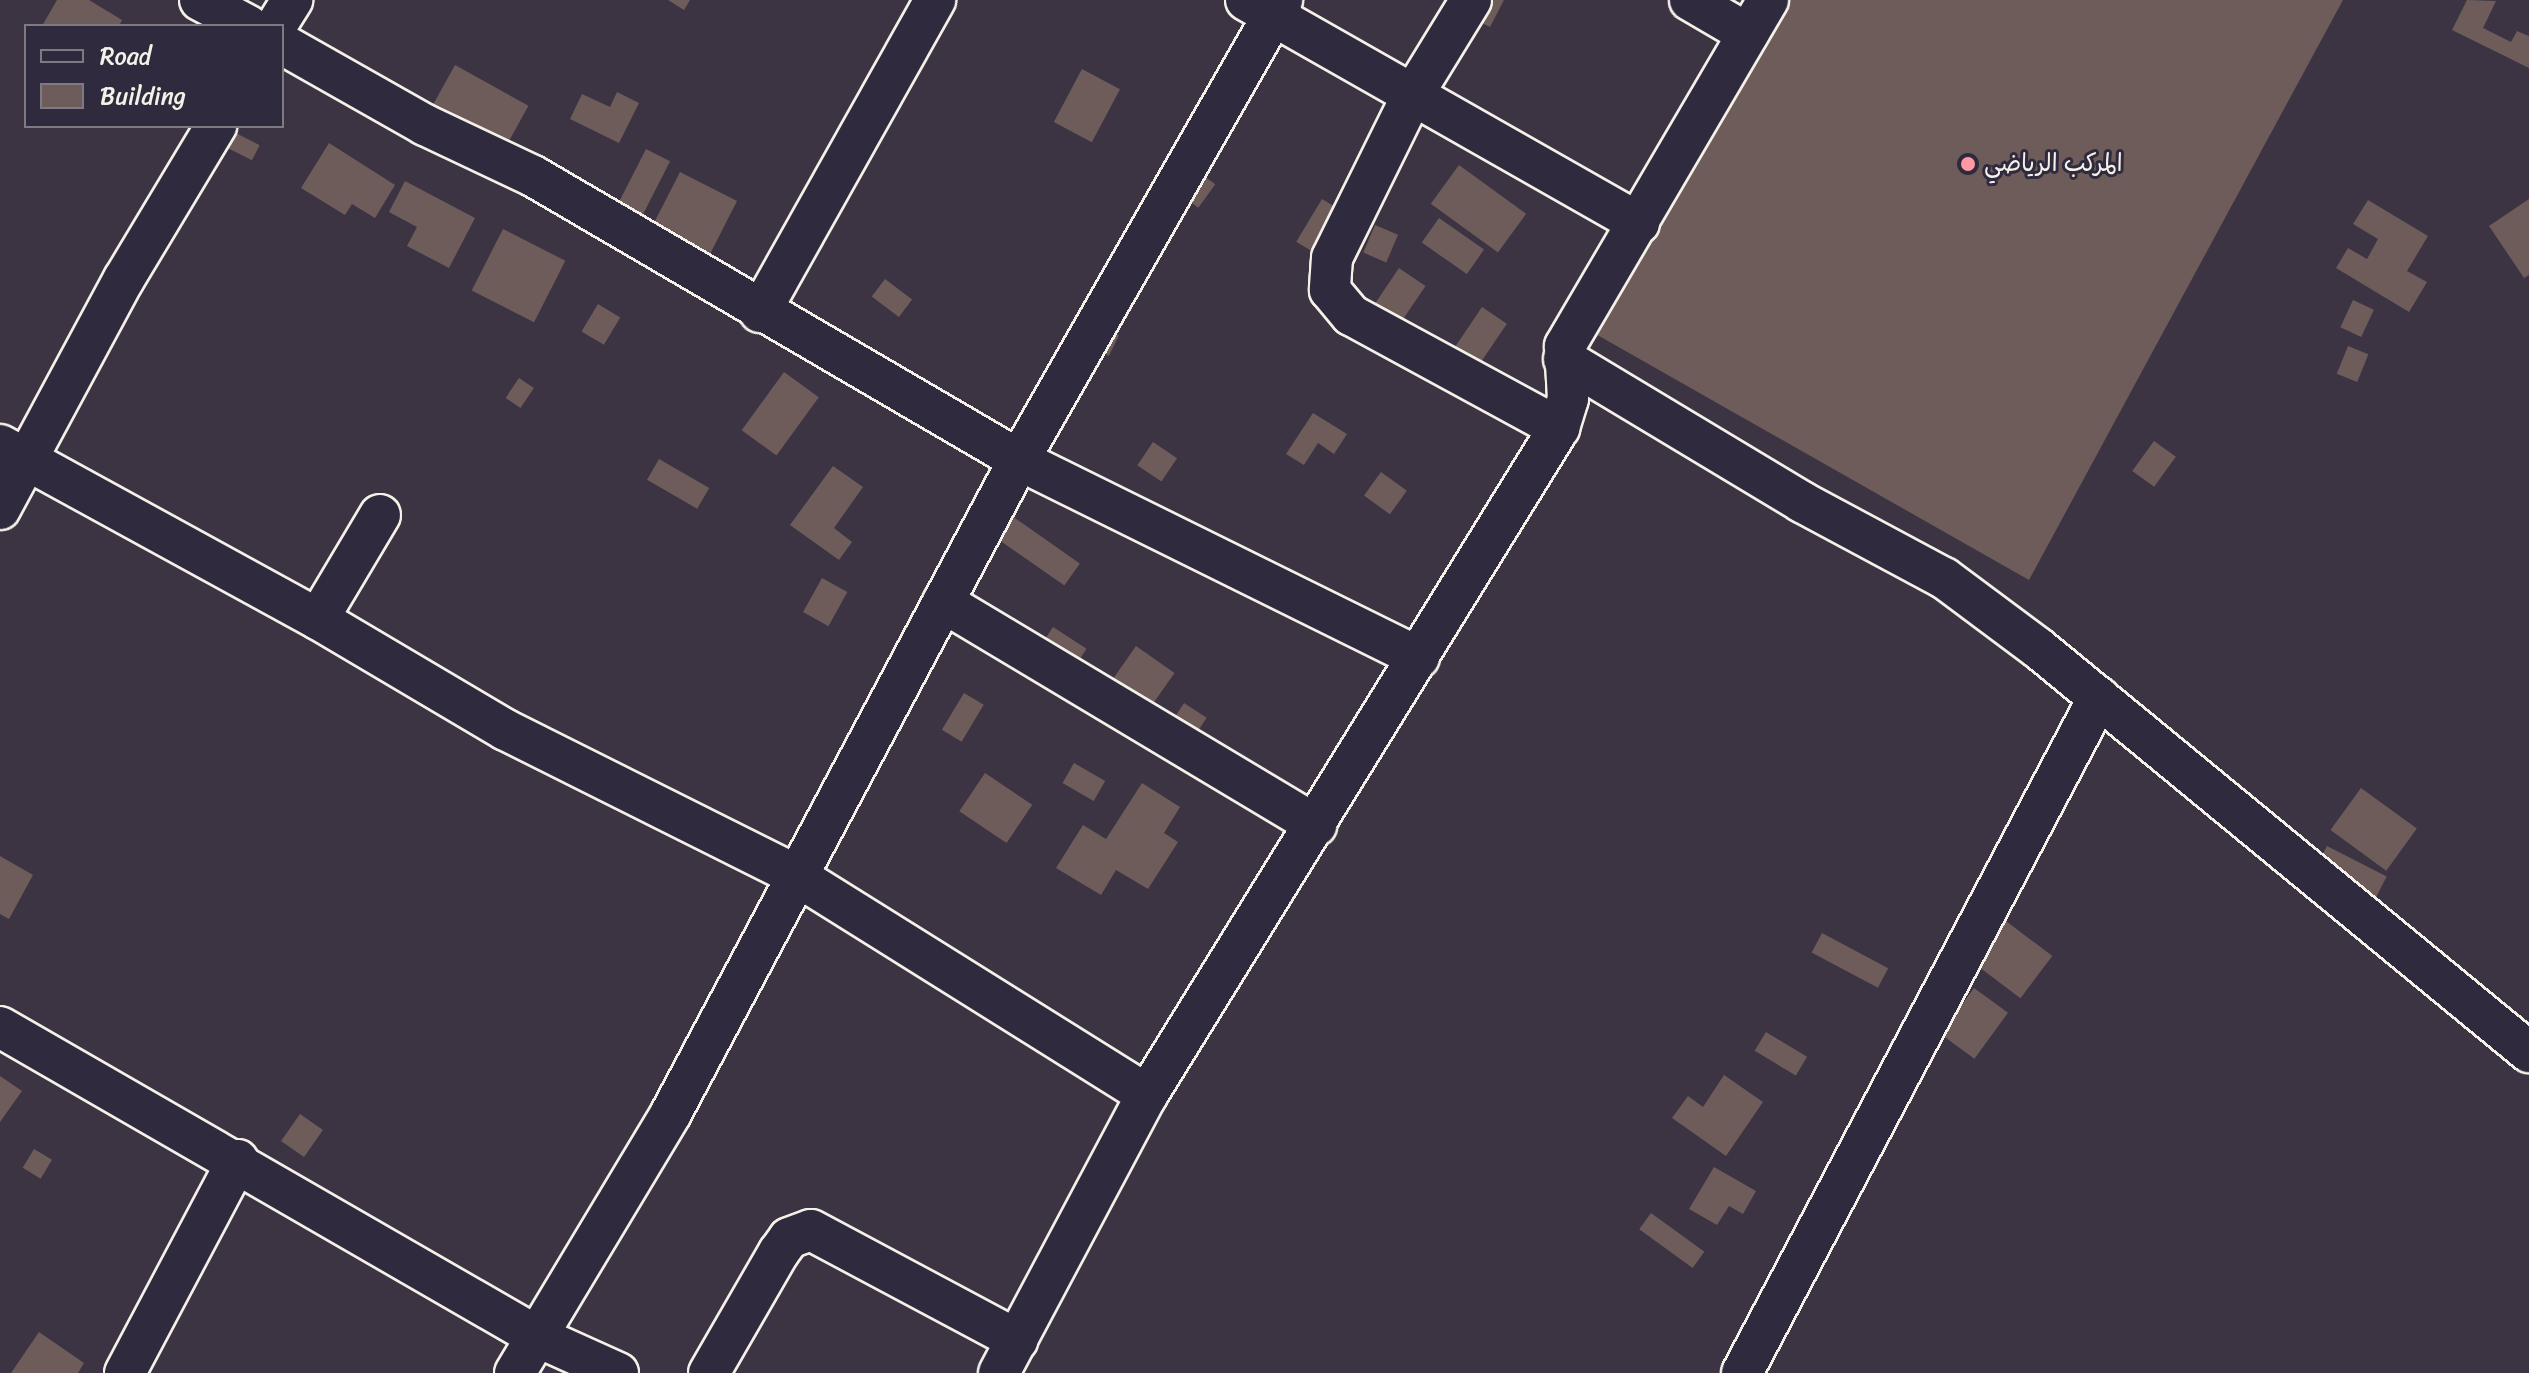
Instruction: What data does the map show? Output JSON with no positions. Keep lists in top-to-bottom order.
{
  "places": ["المركب الرياضي"],
  "legend": ["Road", "Building"]
}
